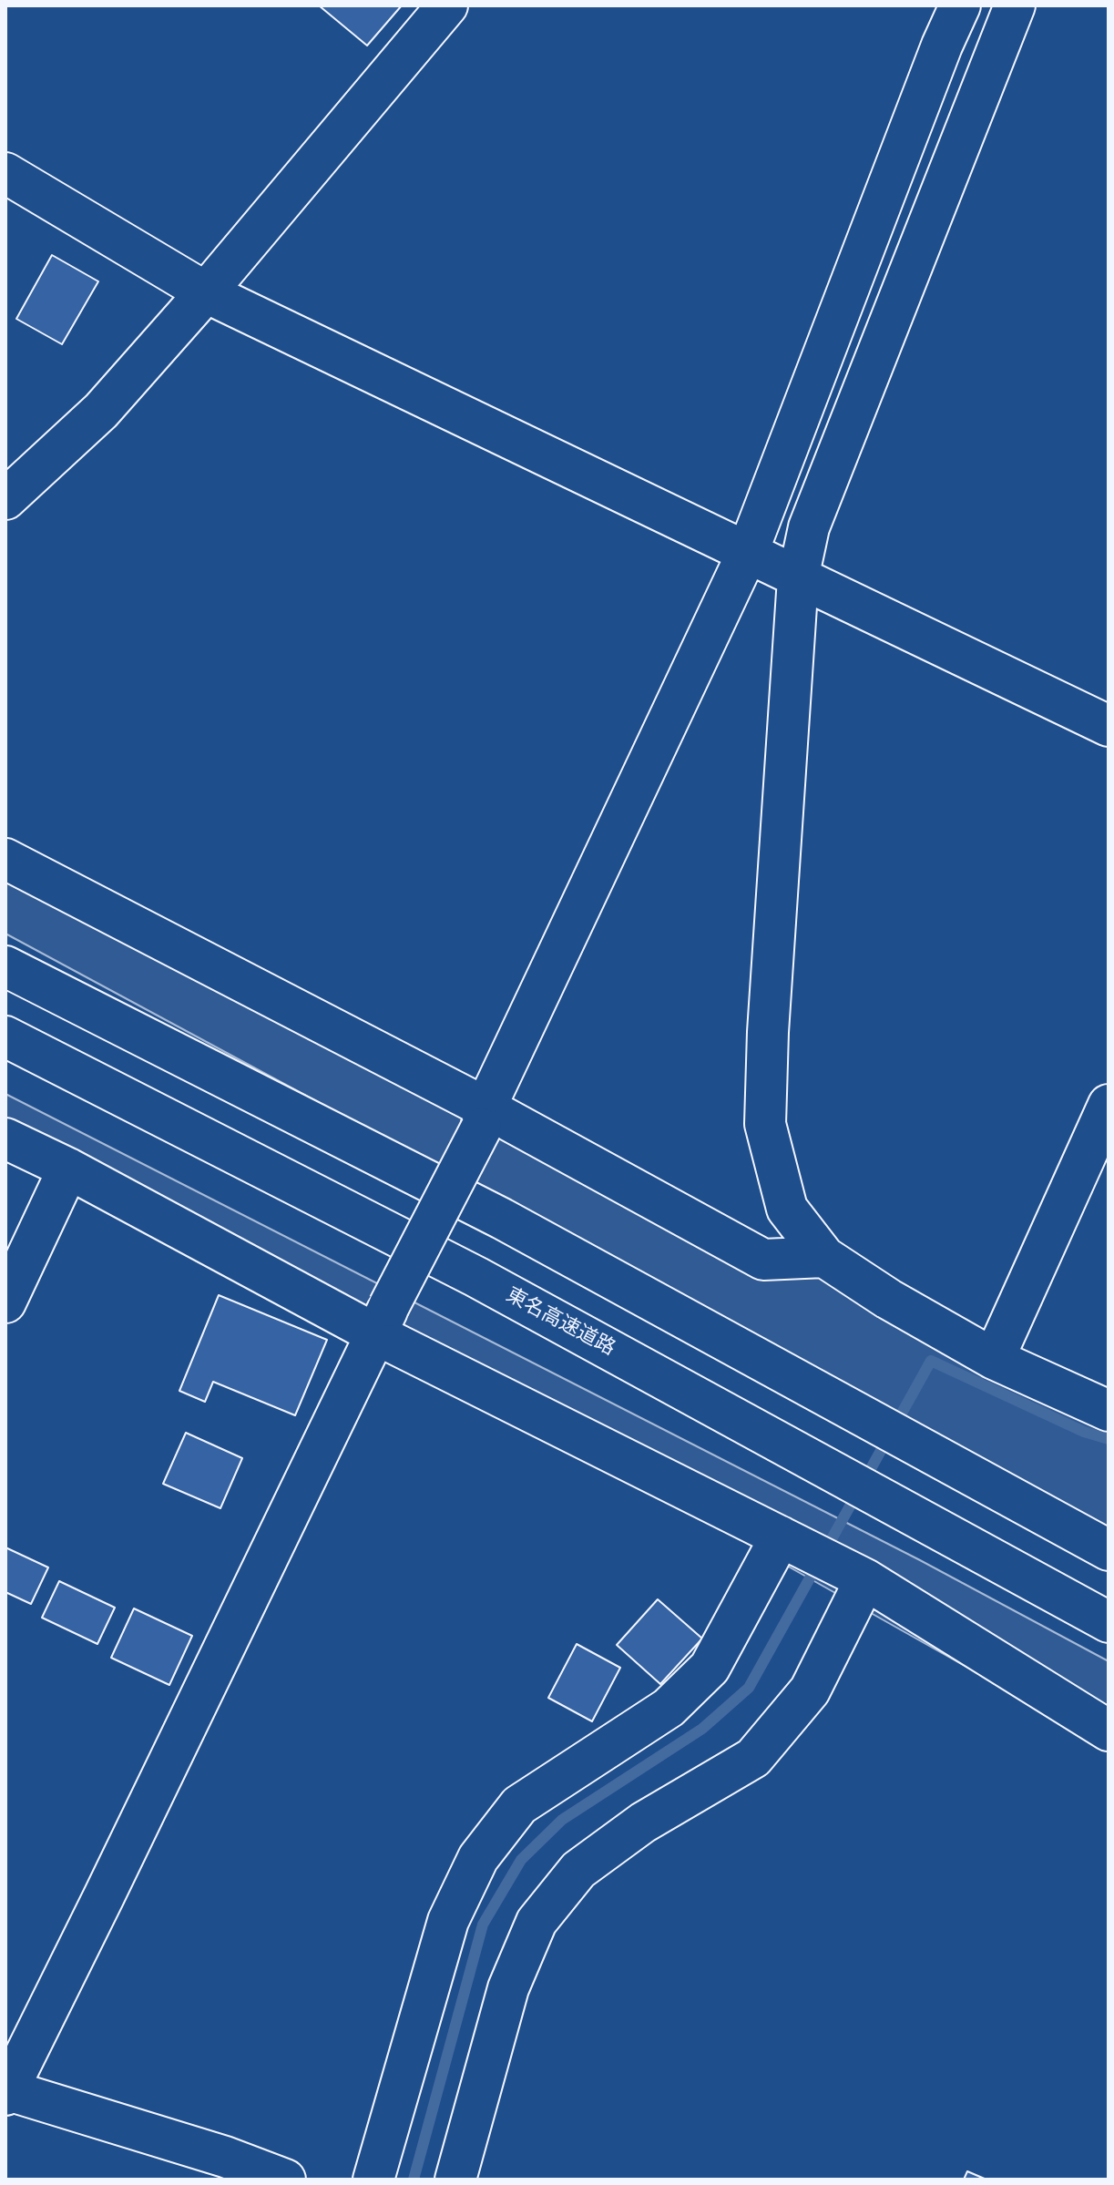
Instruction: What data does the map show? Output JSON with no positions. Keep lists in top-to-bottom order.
{
  "streets": {
    "main road": ["東名高速道路"]
  }
}
